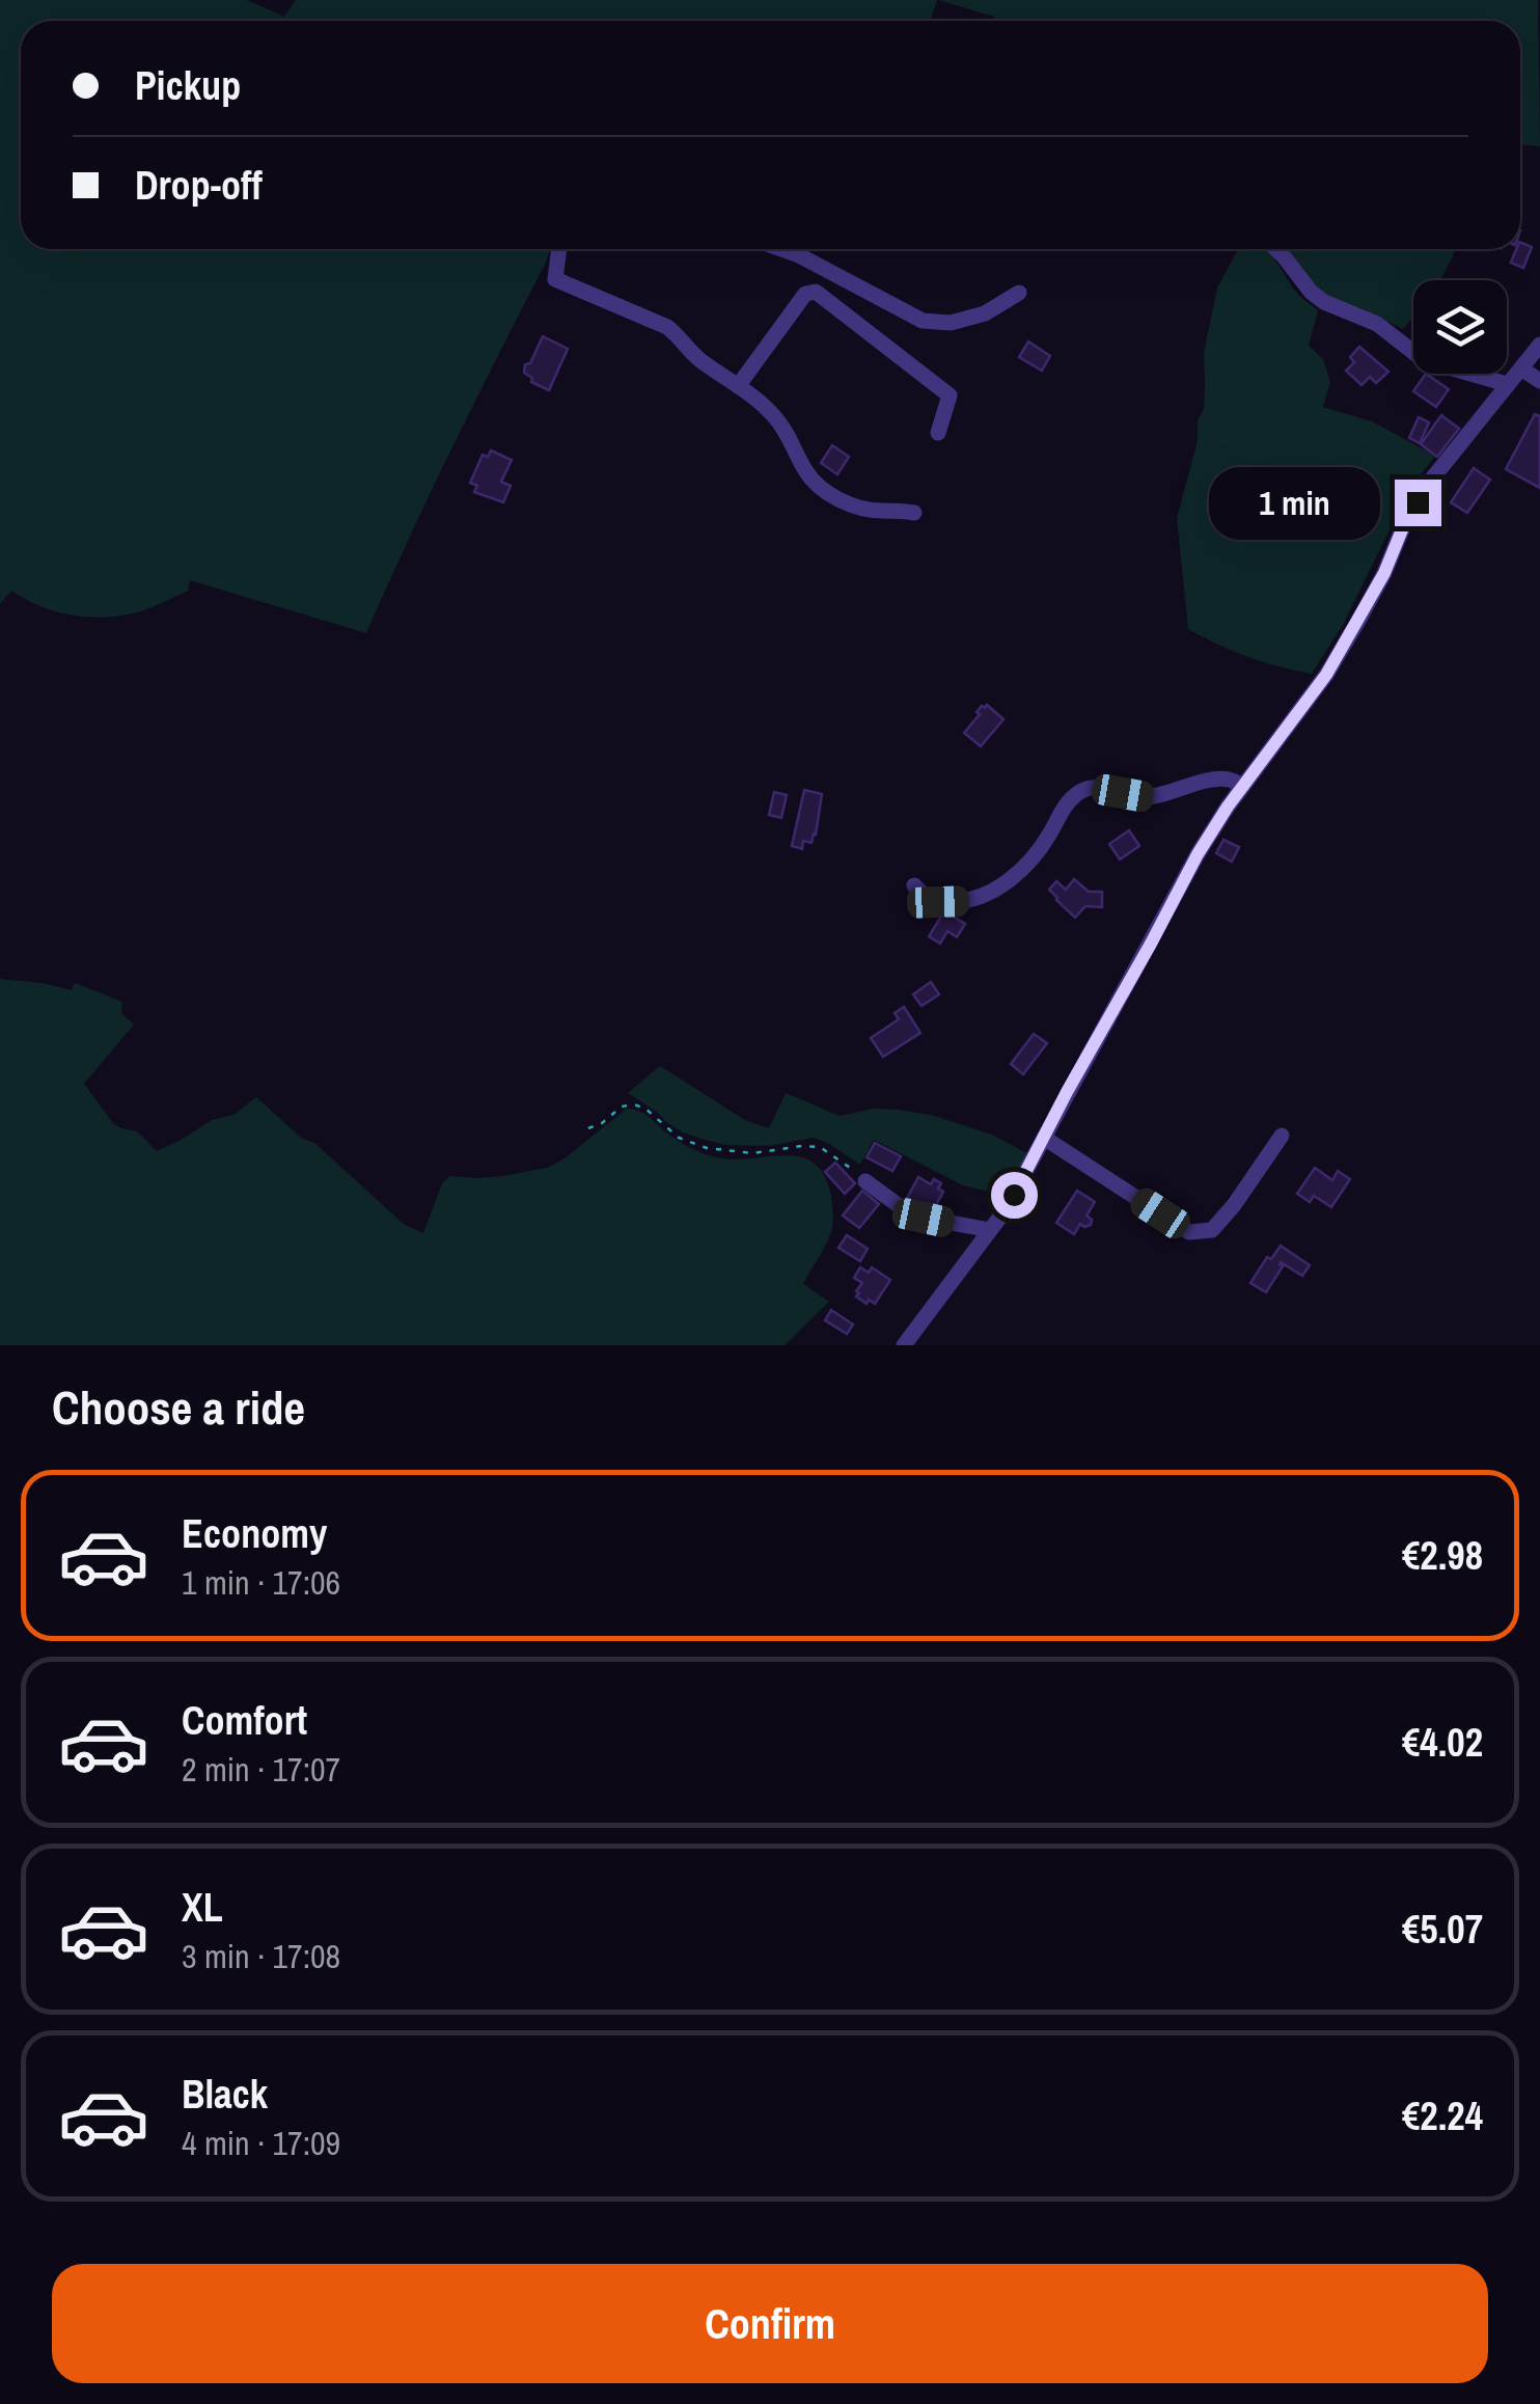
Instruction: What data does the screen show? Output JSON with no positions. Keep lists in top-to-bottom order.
{
  "page": {
    "banner": ["Pickup", "Drop-off"],
    "bubble": "1 min",
    "heading": "Choose a ride",
    "list": [
      {
        "name": "Economy",
        "note": "1 min · 17:06",
        "value": "€2.98"
      },
      {
        "name": "Comfort",
        "note": "2 min · 17:07",
        "value": "€4.02"
      },
      {
        "name": "XL",
        "note": "3 min · 17:08",
        "value": "€5.07"
      },
      {
        "name": "Black",
        "note": "4 min · 17:09",
        "value": "€2.24"
      }
    ],
    "buttons": "Confirm"
  }
}
